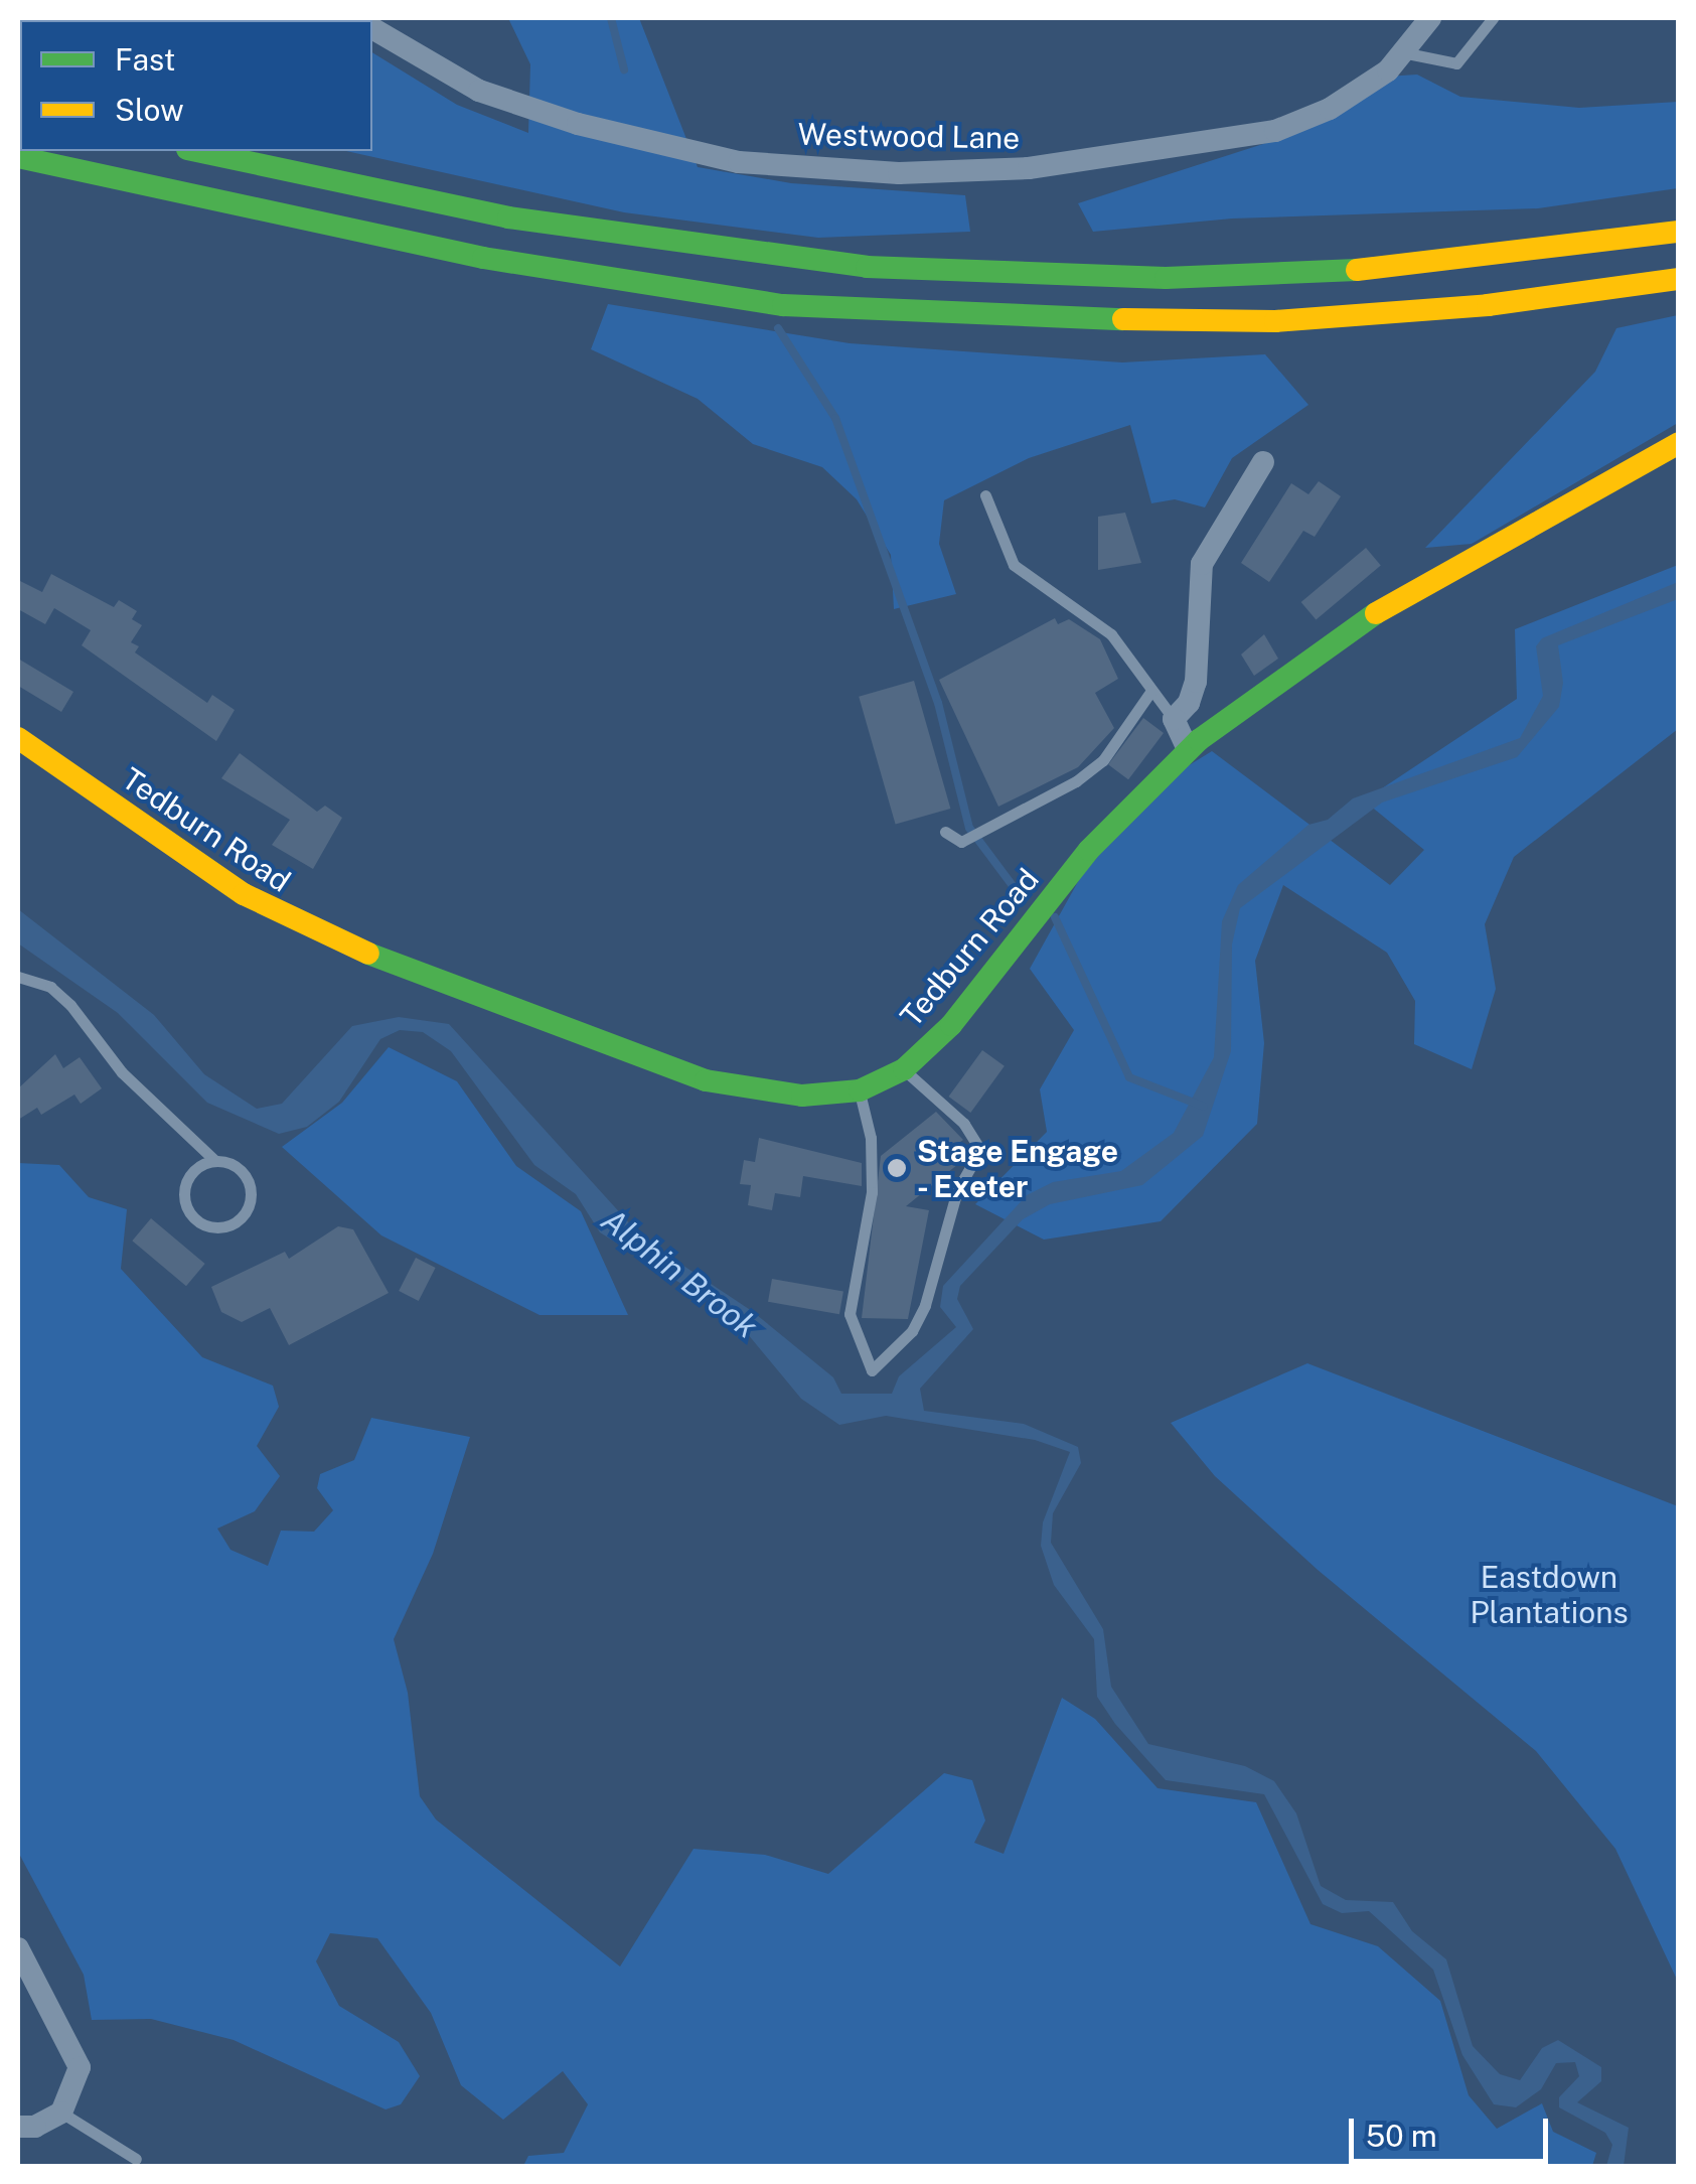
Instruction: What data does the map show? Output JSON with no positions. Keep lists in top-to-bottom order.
{
  "streets": {
    "main road": ["Tedburn Road"],
    "street": ["Westwood Lane"]
  },
  "water": ["Alphin Brook"],
  "parks": ["Eastdown Plantations"],
  "places": ["Stage Engage - Exeter"],
  "legend": ["Fast", "Slow"],
  "scale_bar": "50 m"
}
